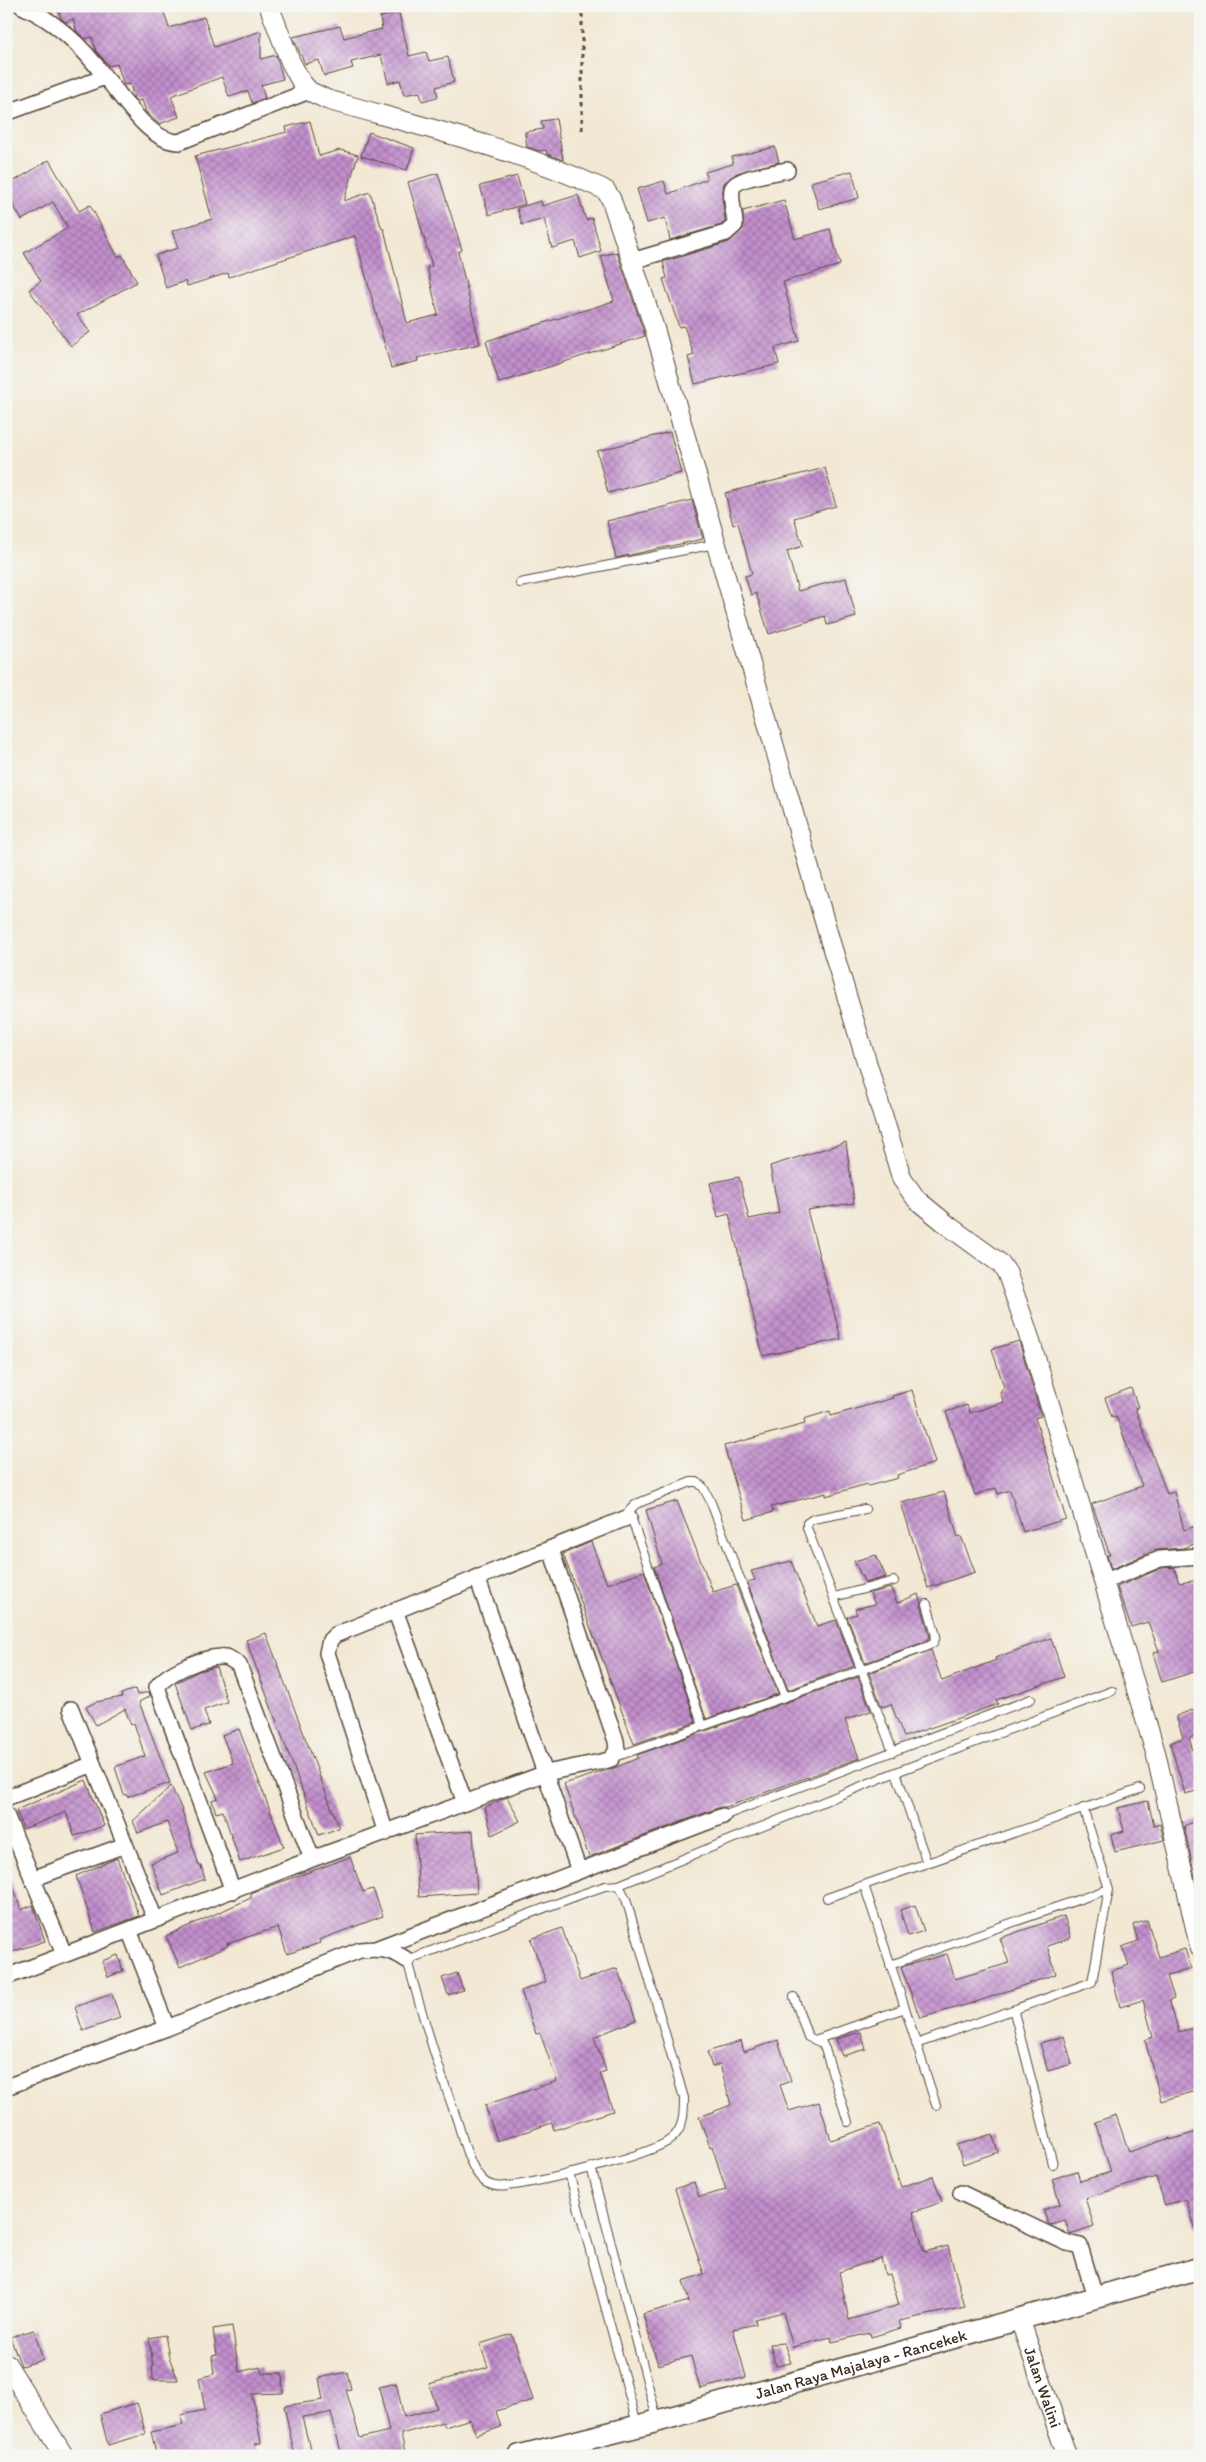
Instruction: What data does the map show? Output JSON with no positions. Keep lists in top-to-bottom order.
{
  "streets": {
    "main road": ["Jalan Raya Majalaya - Rancekek"],
    "street": ["Jalan Walini"]
  },
  "crossings": [
    ["Jalan Raya Majalaya - Rancekek", "Jalan Walini"]
  ]
}
